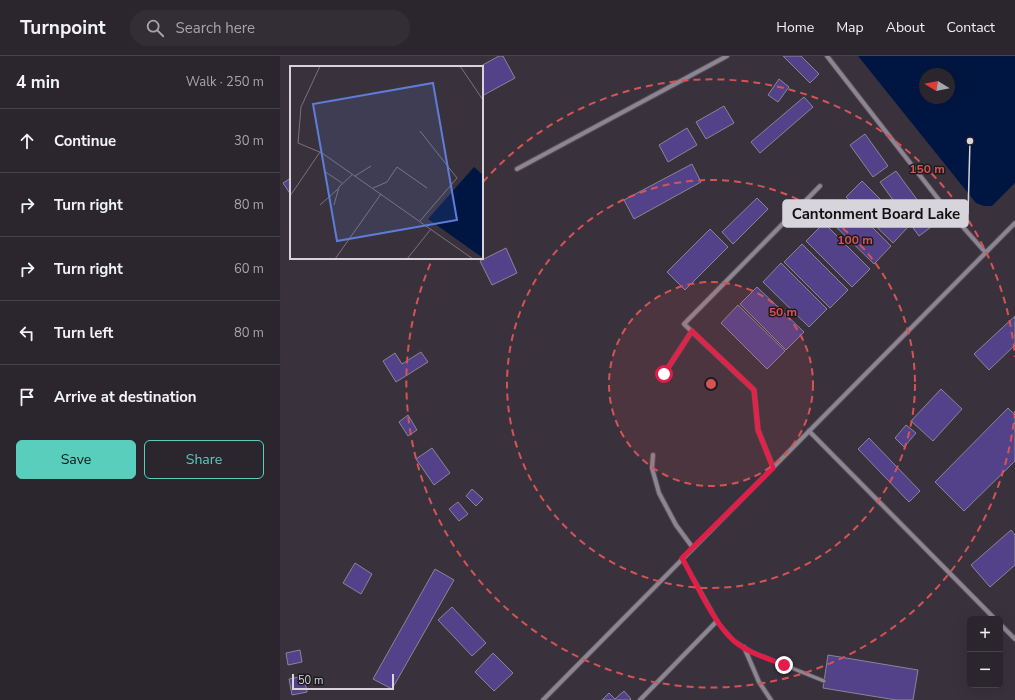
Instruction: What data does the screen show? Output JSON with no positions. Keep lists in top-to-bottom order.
{
  "places": ["Cantonment Board Lake"],
  "scale_bar": "50 m",
  "north": "left",
  "page": {
    "header": "Turnpoint",
    "search": "Search here",
    "nav": [
      "Home",
      "Map",
      "About",
      "Contact"
    ],
    "heading": ["4 min", "Walk · 250 m"],
    "list": [
      ["Continue", "30 m"],
      ["Turn right", "80 m"],
      ["Turn right", "60 m"],
      ["Turn left", "80 m"],
      "Arrive at destination"
    ],
    "buttons": ["Save", "Share"],
    "map_buttons": ["+", "−"],
    "scale": "50 m"
  },
  "rings": ["150 m", "100 m", "50 m"]
}
